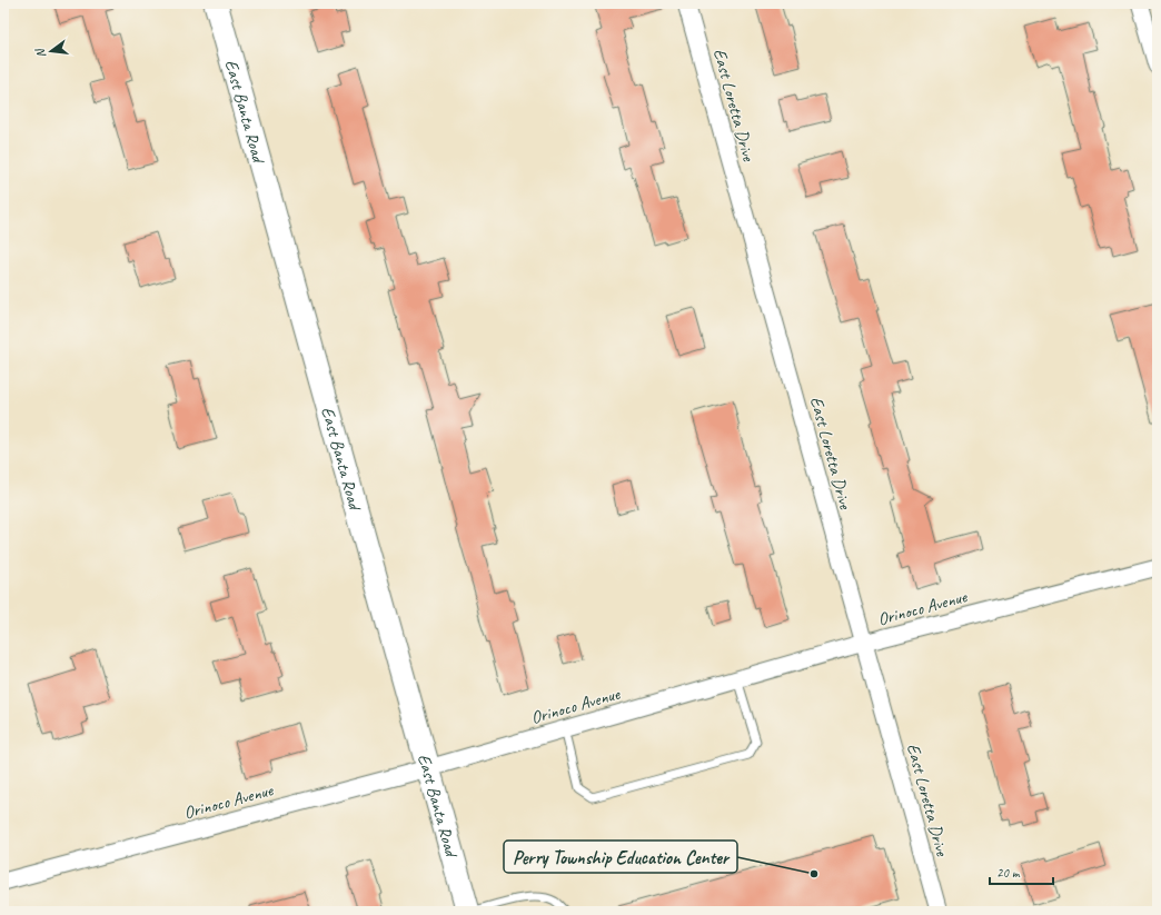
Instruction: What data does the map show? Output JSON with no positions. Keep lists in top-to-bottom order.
{
  "streets": {
    "street": ["East Loretta Drive", "East Banta Road", "Orinoco Avenue"]
  },
  "crossings": [
    ["East Loretta Drive", "Orinoco Avenue"],
    ["East Banta Road", "Orinoco Avenue"]
  ],
  "places": ["Perry Township Education Center"],
  "scale_bar": "20 m",
  "north": "left"
}
